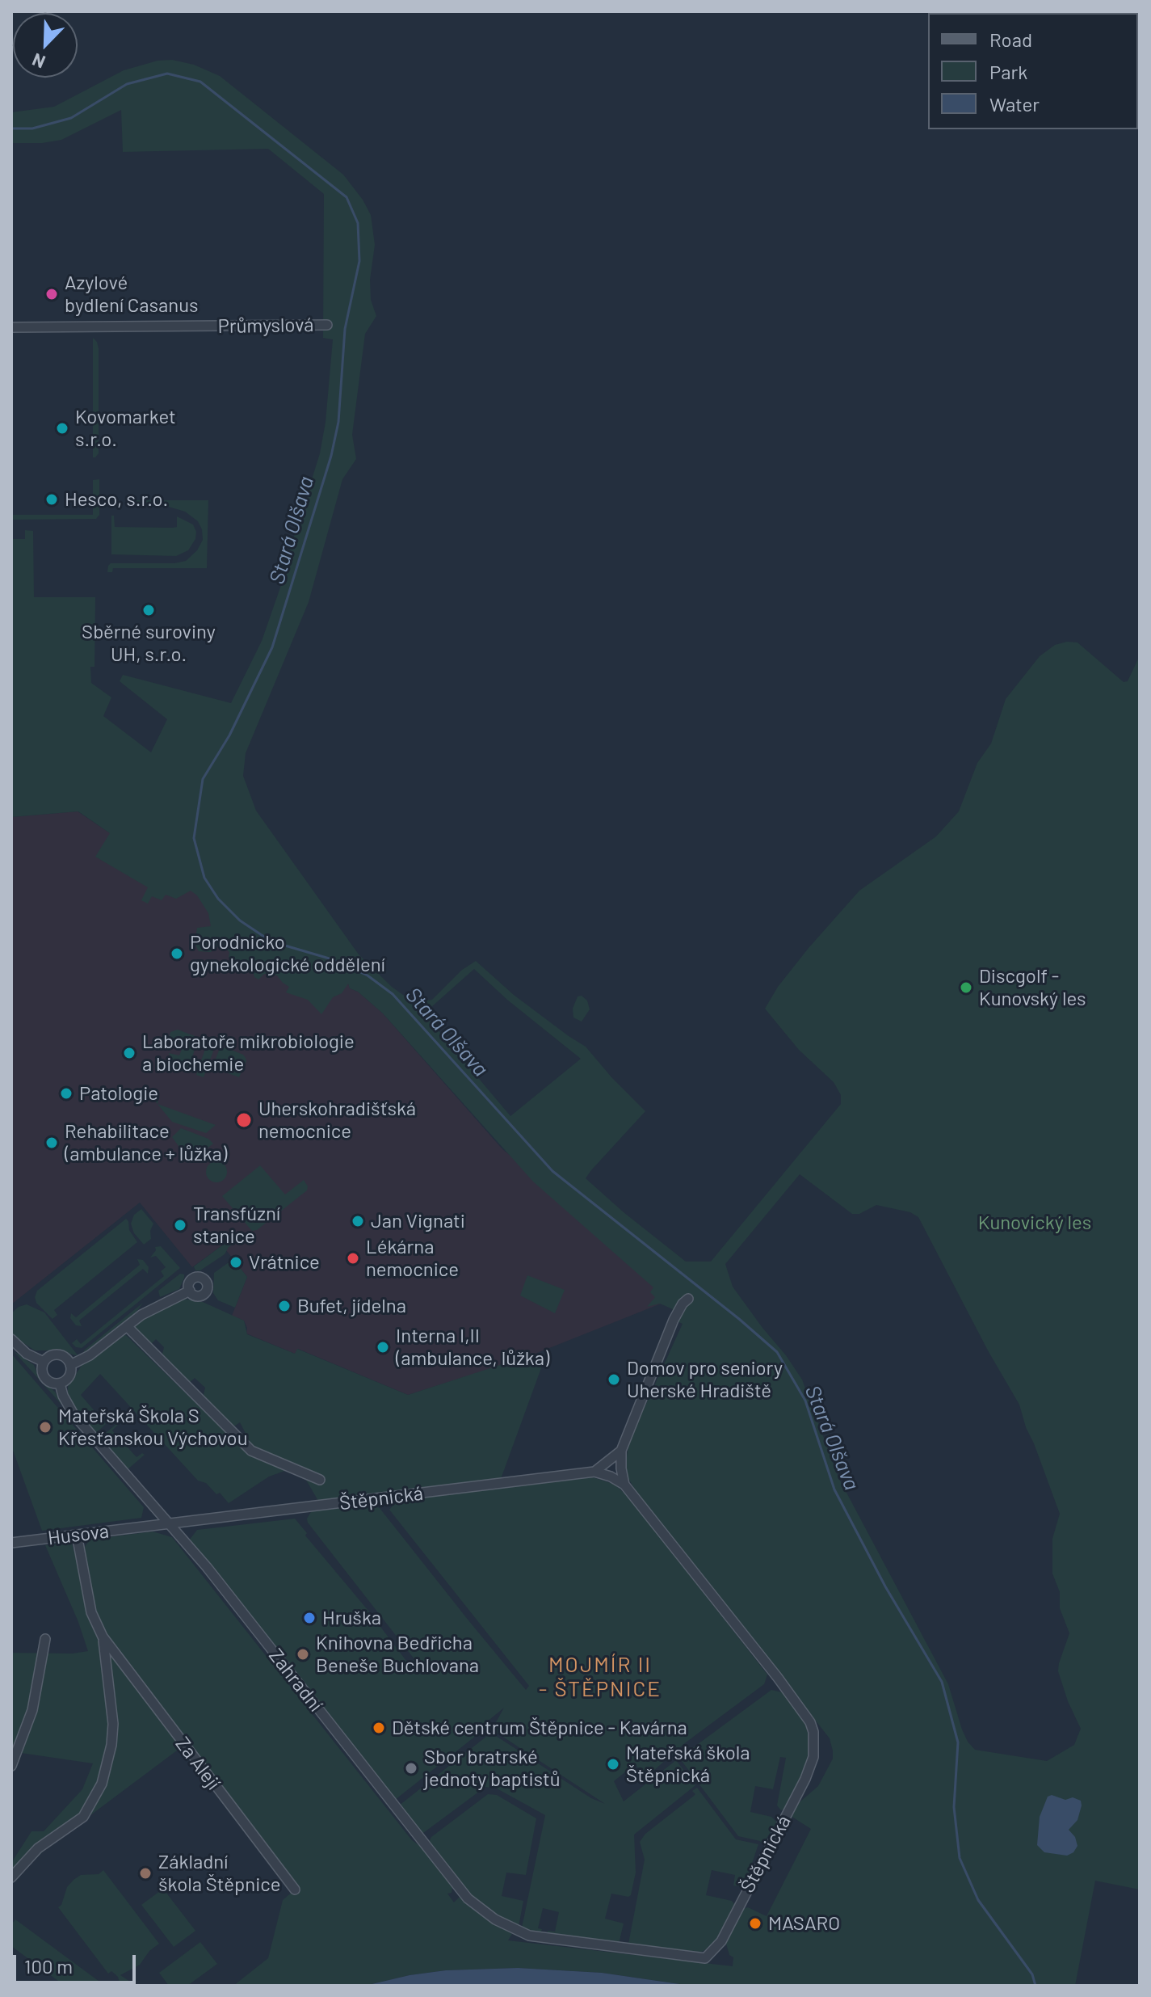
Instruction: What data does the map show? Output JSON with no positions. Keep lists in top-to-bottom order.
{
  "streets": {
    "street": [
      "Průmyslová",
      "Štěpnická",
      "Husova",
      "Zahradní",
      "Za Alejí"
    ]
  },
  "crossings": [
    ["Štěpnická", "Husova"],
    ["Štěpnická", "Zahradní"],
    ["Husova", "Zahradní"],
    ["Husova", "Za Alejí"]
  ],
  "districts": ["MOJMÍR II - ŠTĚPNICE"],
  "water": ["Stará Olšava"],
  "parks": ["Kunovický les"],
  "places": [
    "Azylové bydlení Casanus",
    "Kovomarket s.r.o.",
    "Hesco, s.r.o.",
    "Sběrné suroviny UH, s.r.o.",
    "Porodnicko gynekologické oddělení",
    "Discgolf - Kunovský les",
    "Laboratoře mikrobiologie a biochemie",
    "Patologie",
    "Uherskohradišťská nemocnice",
    "Rehabilitace (ambulance + lůžka)",
    "Jan Vignati",
    "Transfúzní stanice",
    "Lékárna nemocnice",
    "Vrátnice",
    "Bufet, jídelna",
    "Interna I,II (ambulance, lůžka)",
    "Domov pro seniory Uherské Hradiště",
    "Mateřská Škola S Křesťanskou Výchovou",
    "Hruška",
    "Knihovna Bedřicha Beneše Buchlovana",
    "Dětské centrum Štěpnice - Kavárna",
    "Mateřská škola Štěpnická",
    "Sbor bratrské jednoty baptistů",
    "Základní škola Štěpnice",
    "MASARO"
  ],
  "legend": ["Road", "Park", "Water"],
  "scale_bar": "100 m",
  "north": "bottom left"
}
